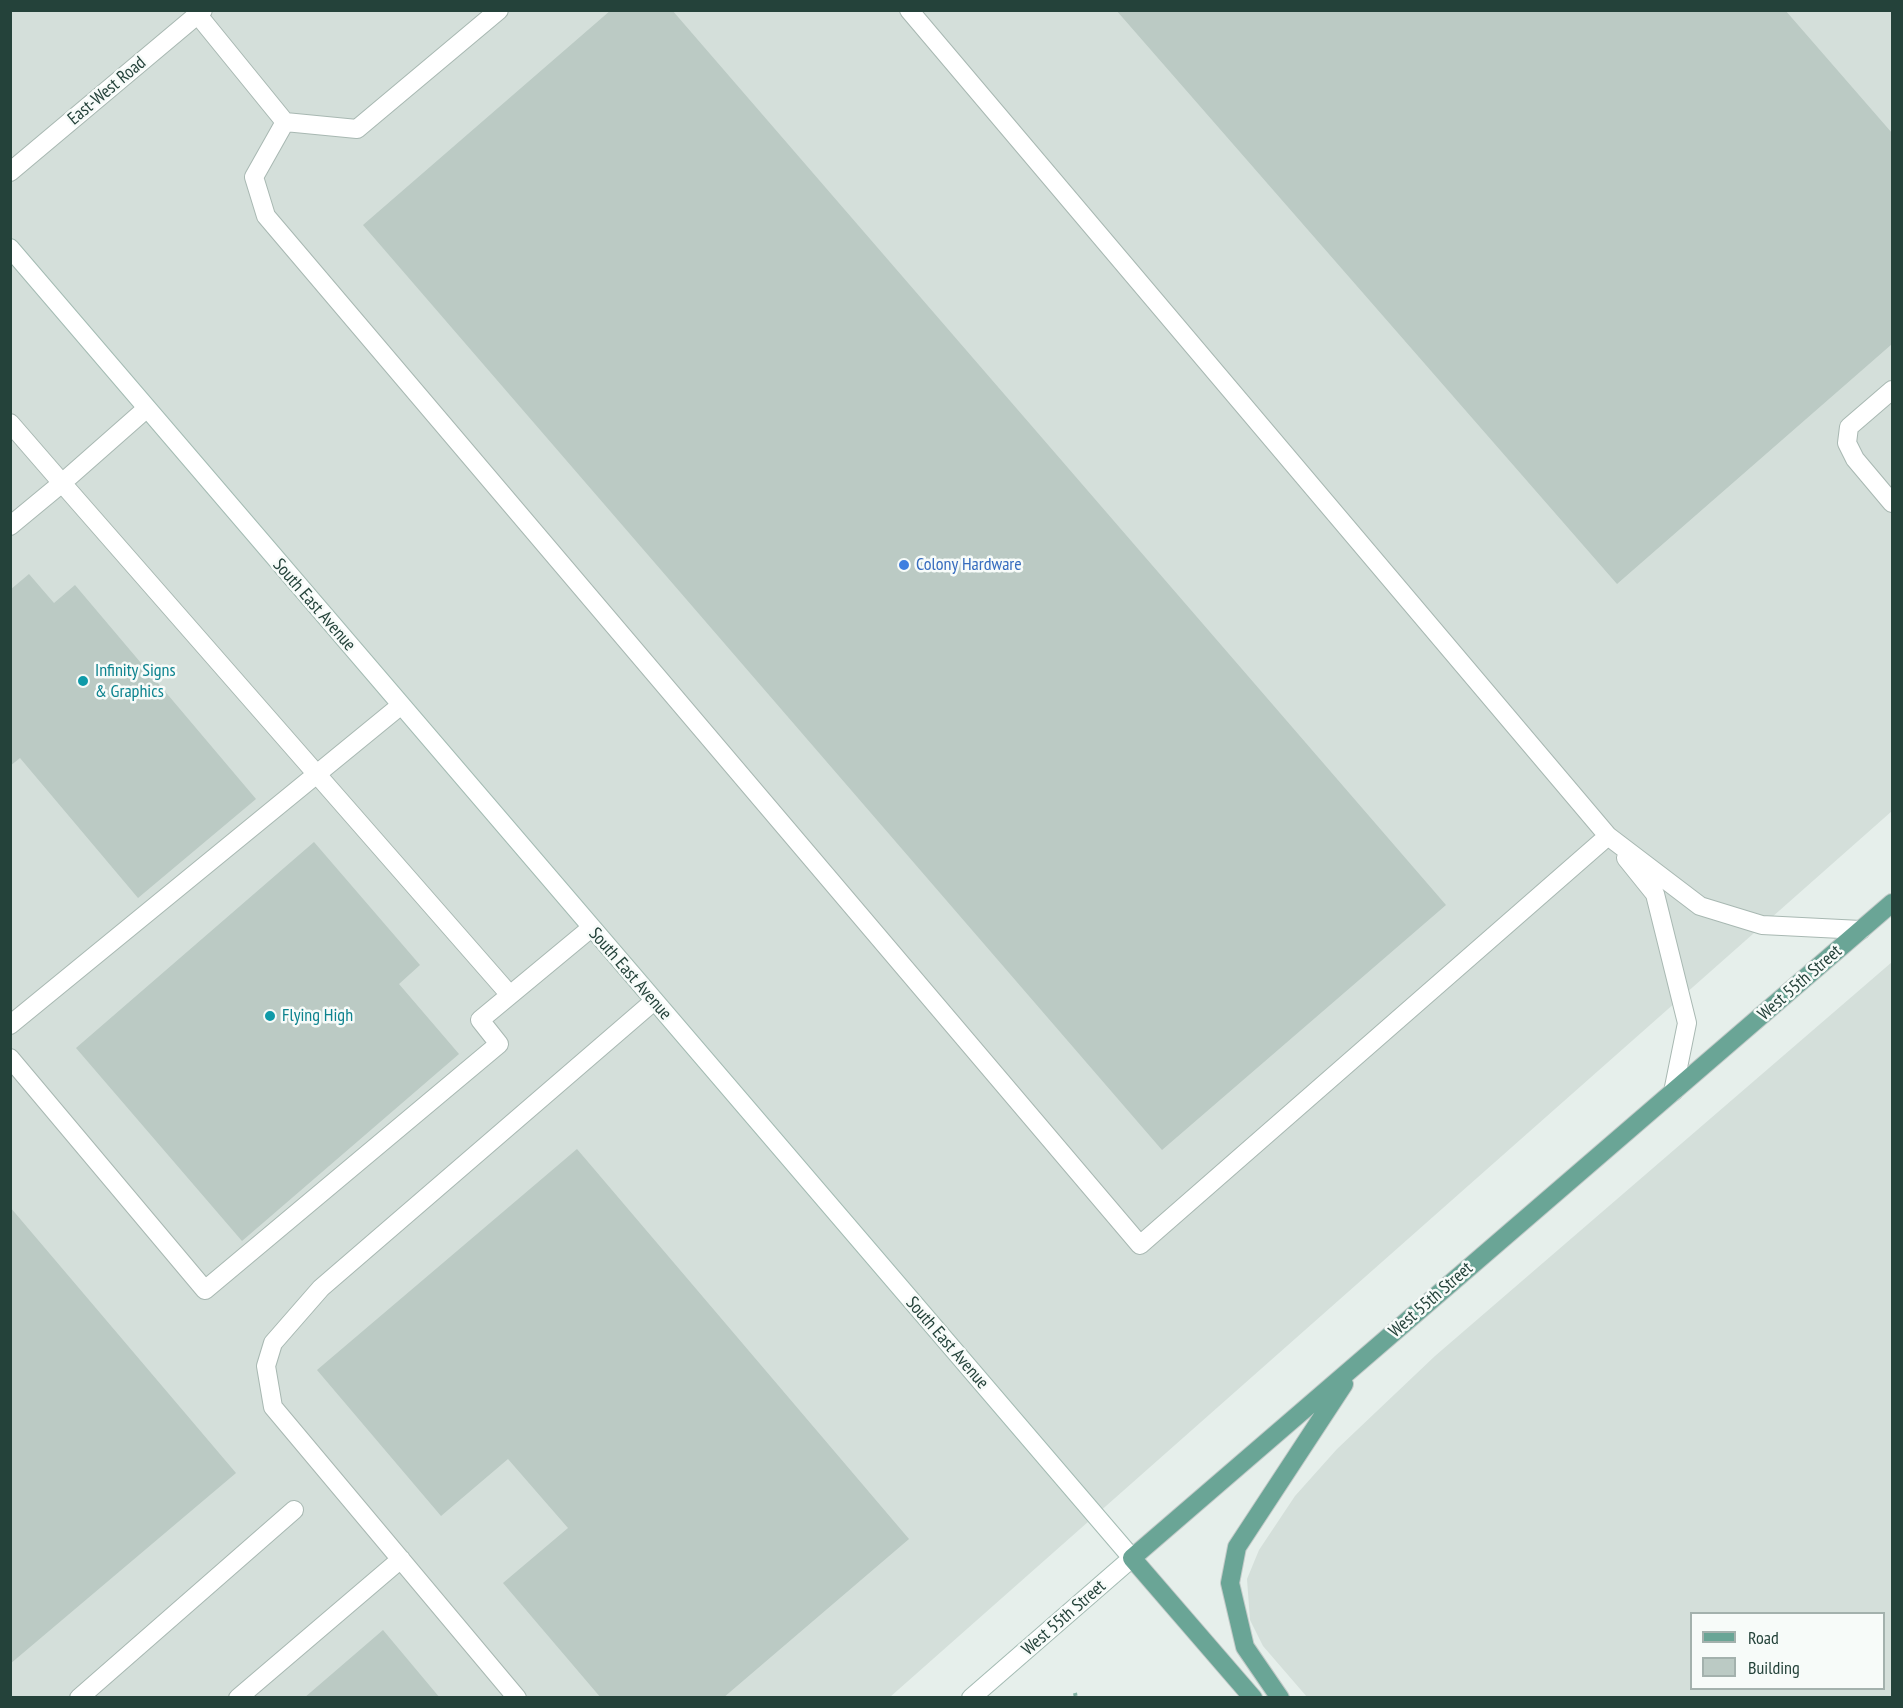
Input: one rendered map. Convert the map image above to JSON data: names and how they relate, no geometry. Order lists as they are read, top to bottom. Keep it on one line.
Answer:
{"streets":{"main road":["East-West Road","South East Avenue","West 55th Street"]},"crossings":[["South East Avenue","West 55th Street"]],"places":["Colony Hardware","Infinity Signs & Graphics","Flying High"],"legend":["Road","Building"]}
